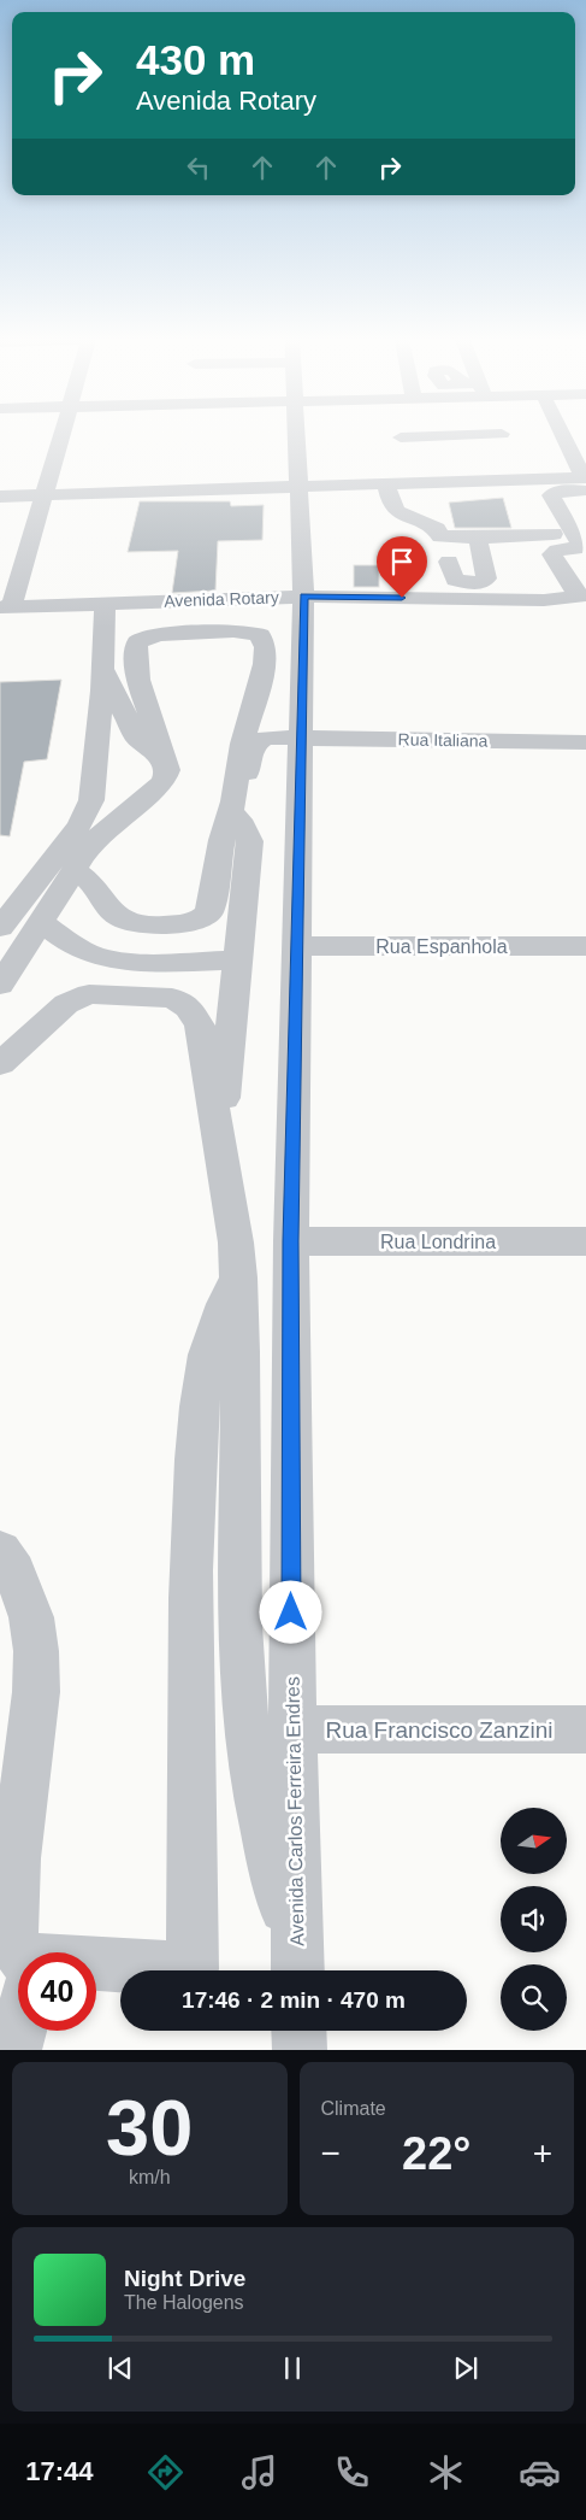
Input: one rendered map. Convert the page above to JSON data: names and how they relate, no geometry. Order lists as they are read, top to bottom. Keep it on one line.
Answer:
{"streets":{"street":["Avenida Rotary","Rua Italiana","Rua Espanhola","Rua Londrina","Rua Francisco Zanzini","Avenida Carlos Ferreira Endres"]},"crossings":[["Avenida Rotary","Avenida Carlos Ferreira Endres"],["Rua Italiana","Avenida Carlos Ferreira Endres"],["Rua Espanhola","Avenida Carlos Ferreira Endres"],["Rua Londrina","Avenida Carlos Ferreira Endres"],["Rua Francisco Zanzini","Avenida Carlos Ferreira Endres"]],"north":"right","page":{"turn":["430 m","Avenida Rotary"],"limit":"40","trip":"17:46 · 2 min · 470 m","tile":[["30","km/h"],"Climate"],"heat":["−","22°","+"],"song":["Night Drive","The Halogens"],"tabs":"17:44"}}
